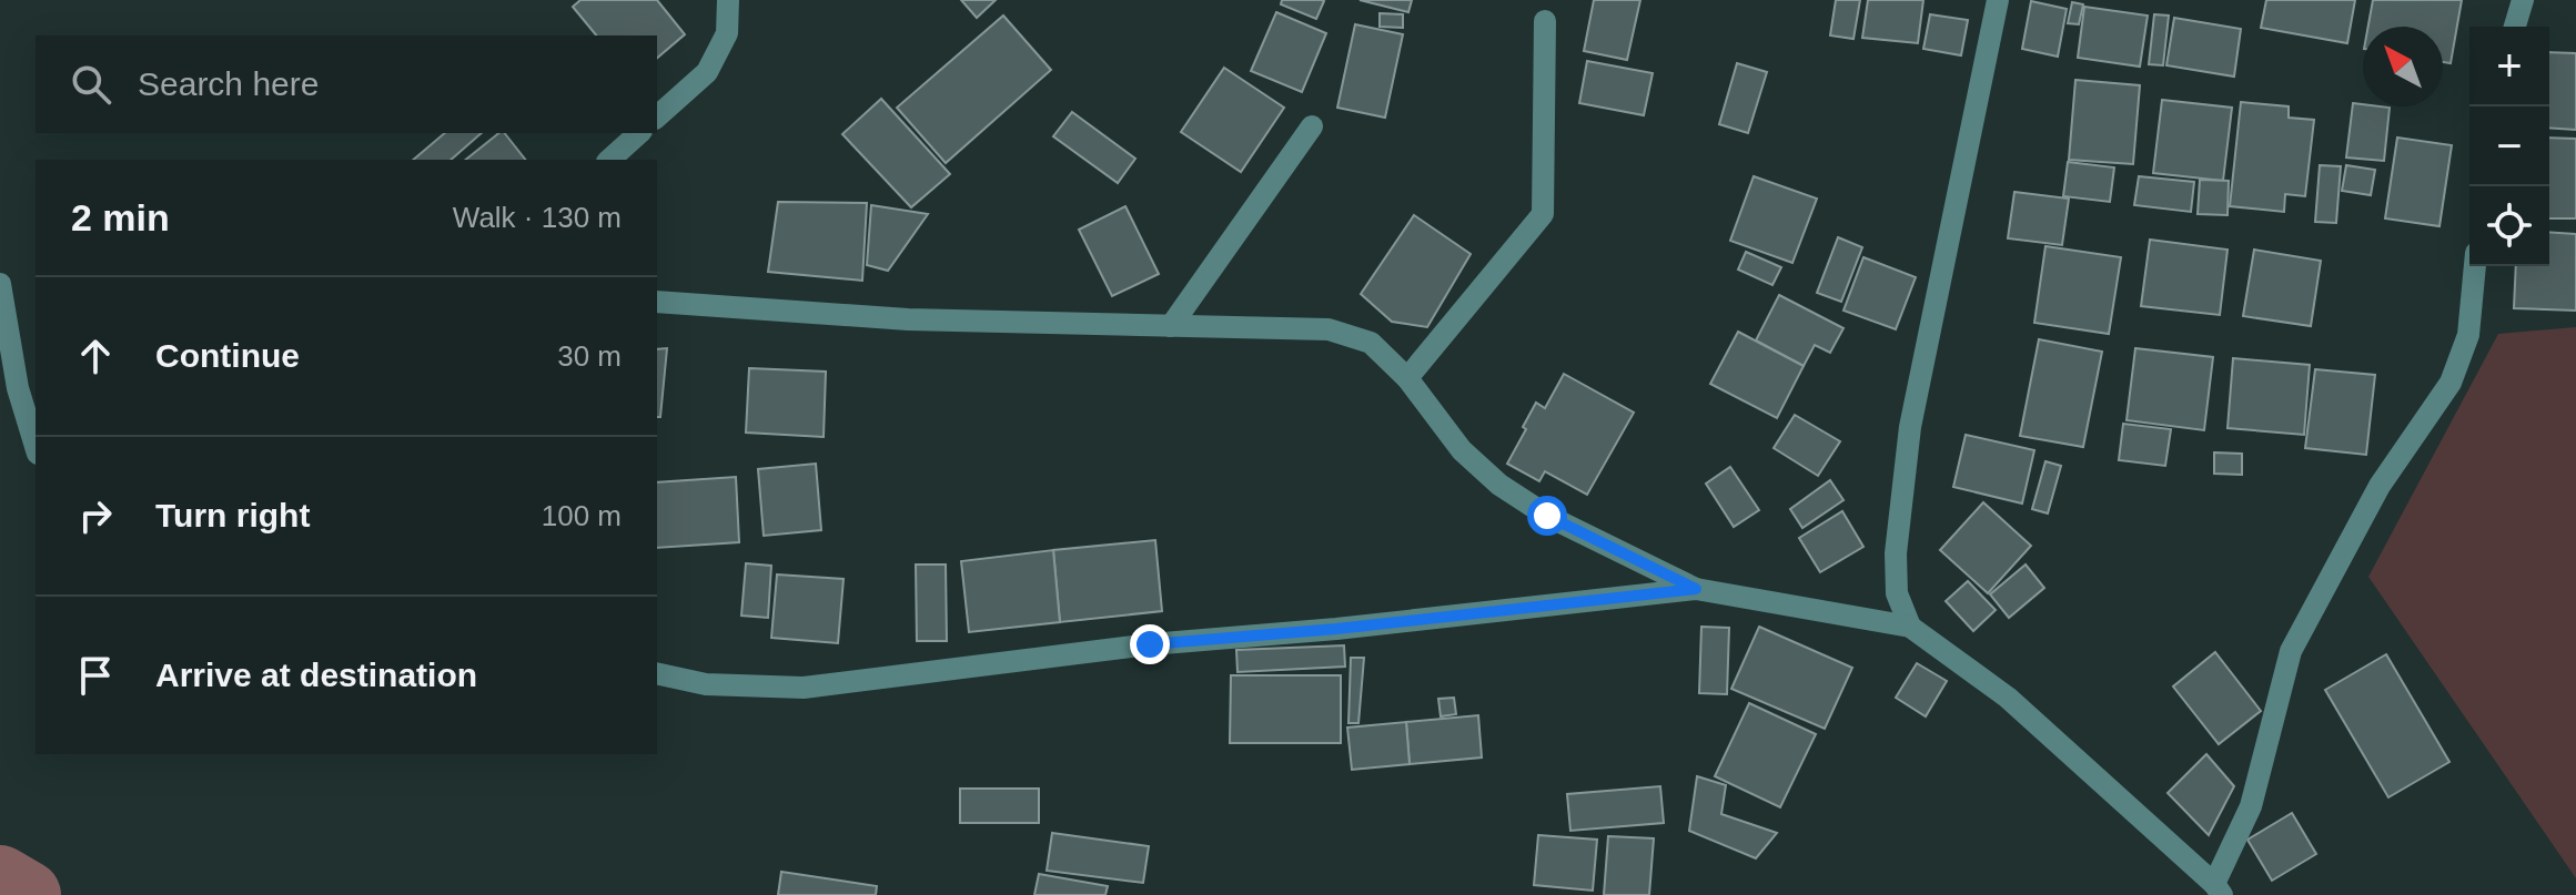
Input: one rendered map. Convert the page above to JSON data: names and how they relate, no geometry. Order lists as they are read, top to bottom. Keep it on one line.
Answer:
{"north":"top left","page":{"map_buttons":["+","−"],"search":"Search here","heading":["2 min","Walk · 130 m"],"list":[["Continue","30 m"],["Turn right","100 m"],"Arrive at destination"]}}
